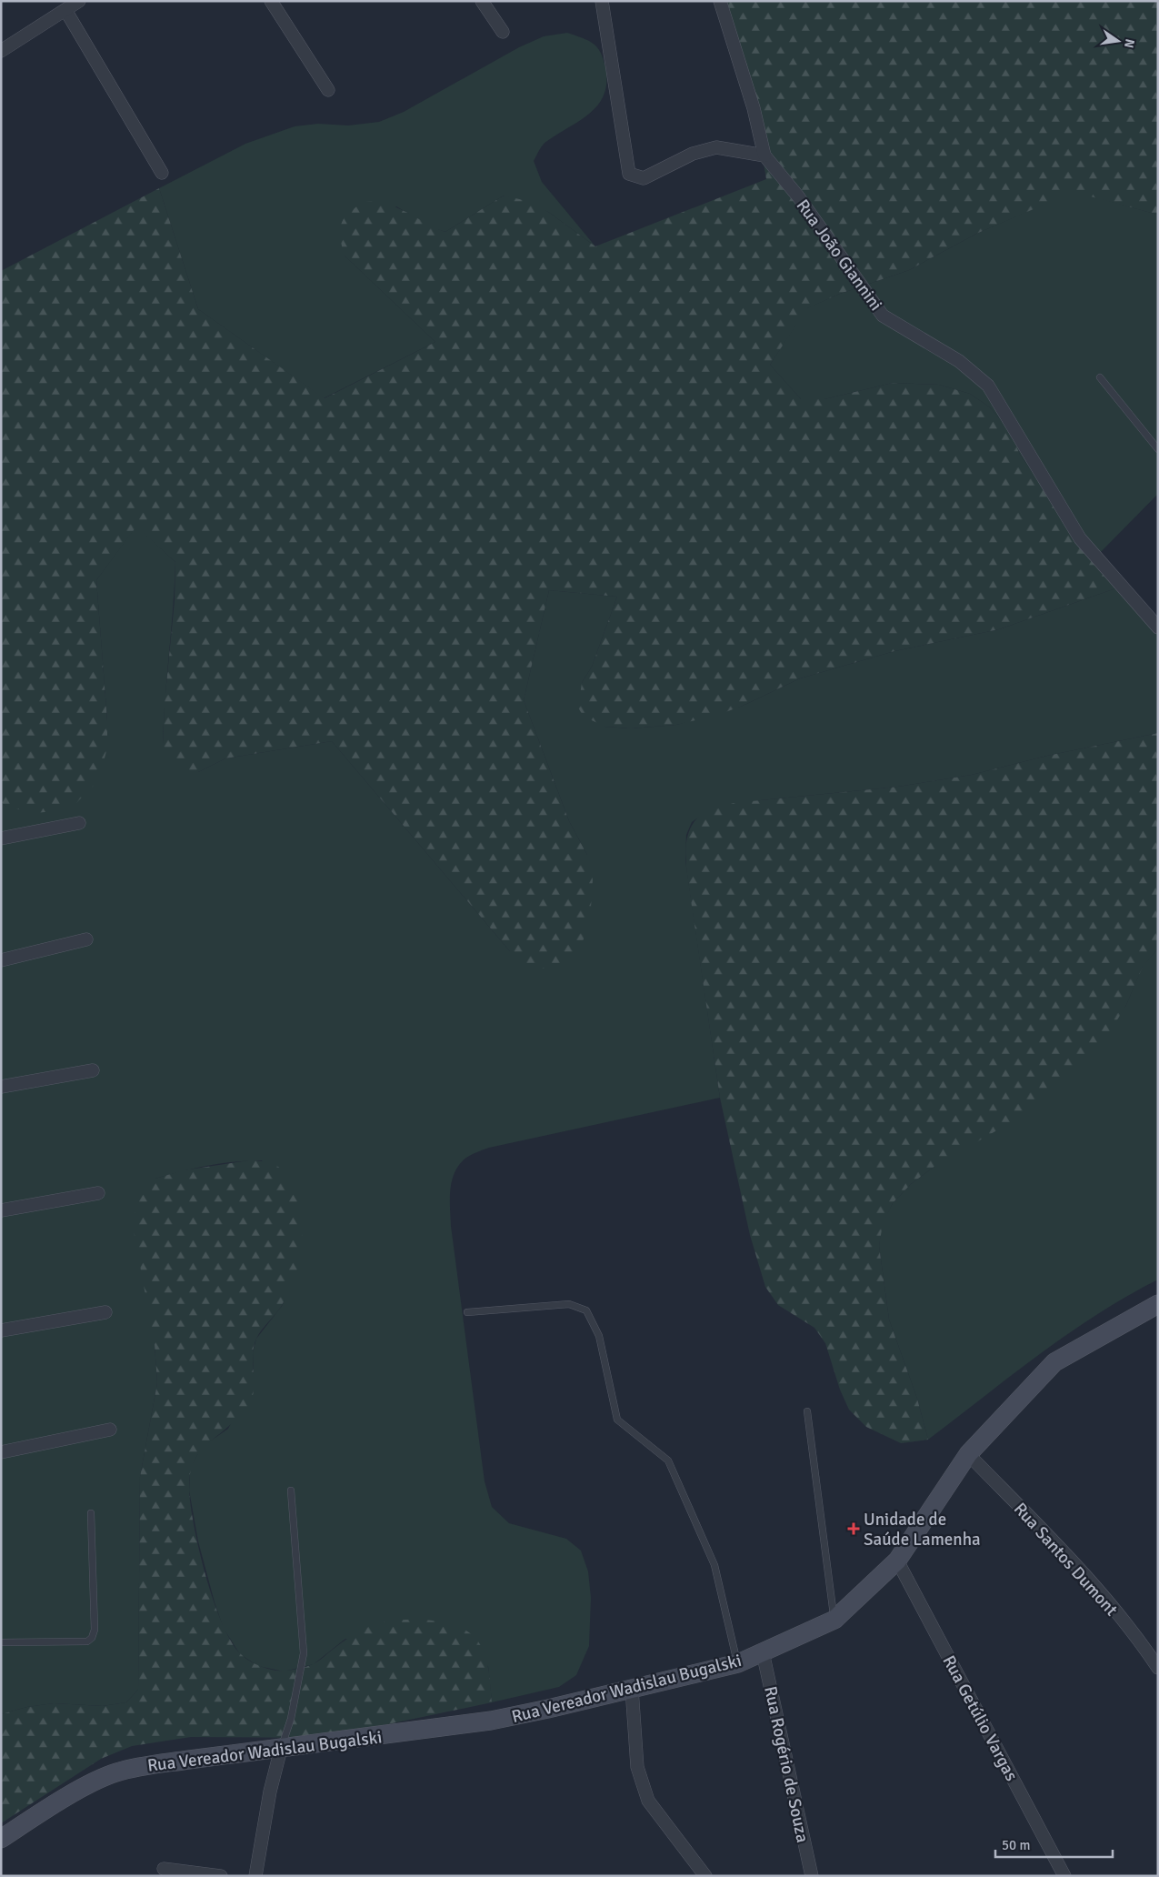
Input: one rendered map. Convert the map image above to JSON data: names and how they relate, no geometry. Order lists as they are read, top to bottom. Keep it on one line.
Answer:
{"streets":{"main road":["Rua Vereador Wadislau Bugalski"],"street":["Rua João Giannini","Rua Santos Dumont","Rua Getúlio Vargas","Rua Rogério de Souza"]},"crossings":[["Rua Santos Dumont","Rua Vereador Wadislau Bugalski"],["Rua Vereador Wadislau Bugalski","Rua Getúlio Vargas"],["Rua Vereador Wadislau Bugalski","Rua Rogério de Souza"]],"places":{"health":["Unidade de Saúde Lamenha"]},"scale_bar":"50 m","north":"right"}
